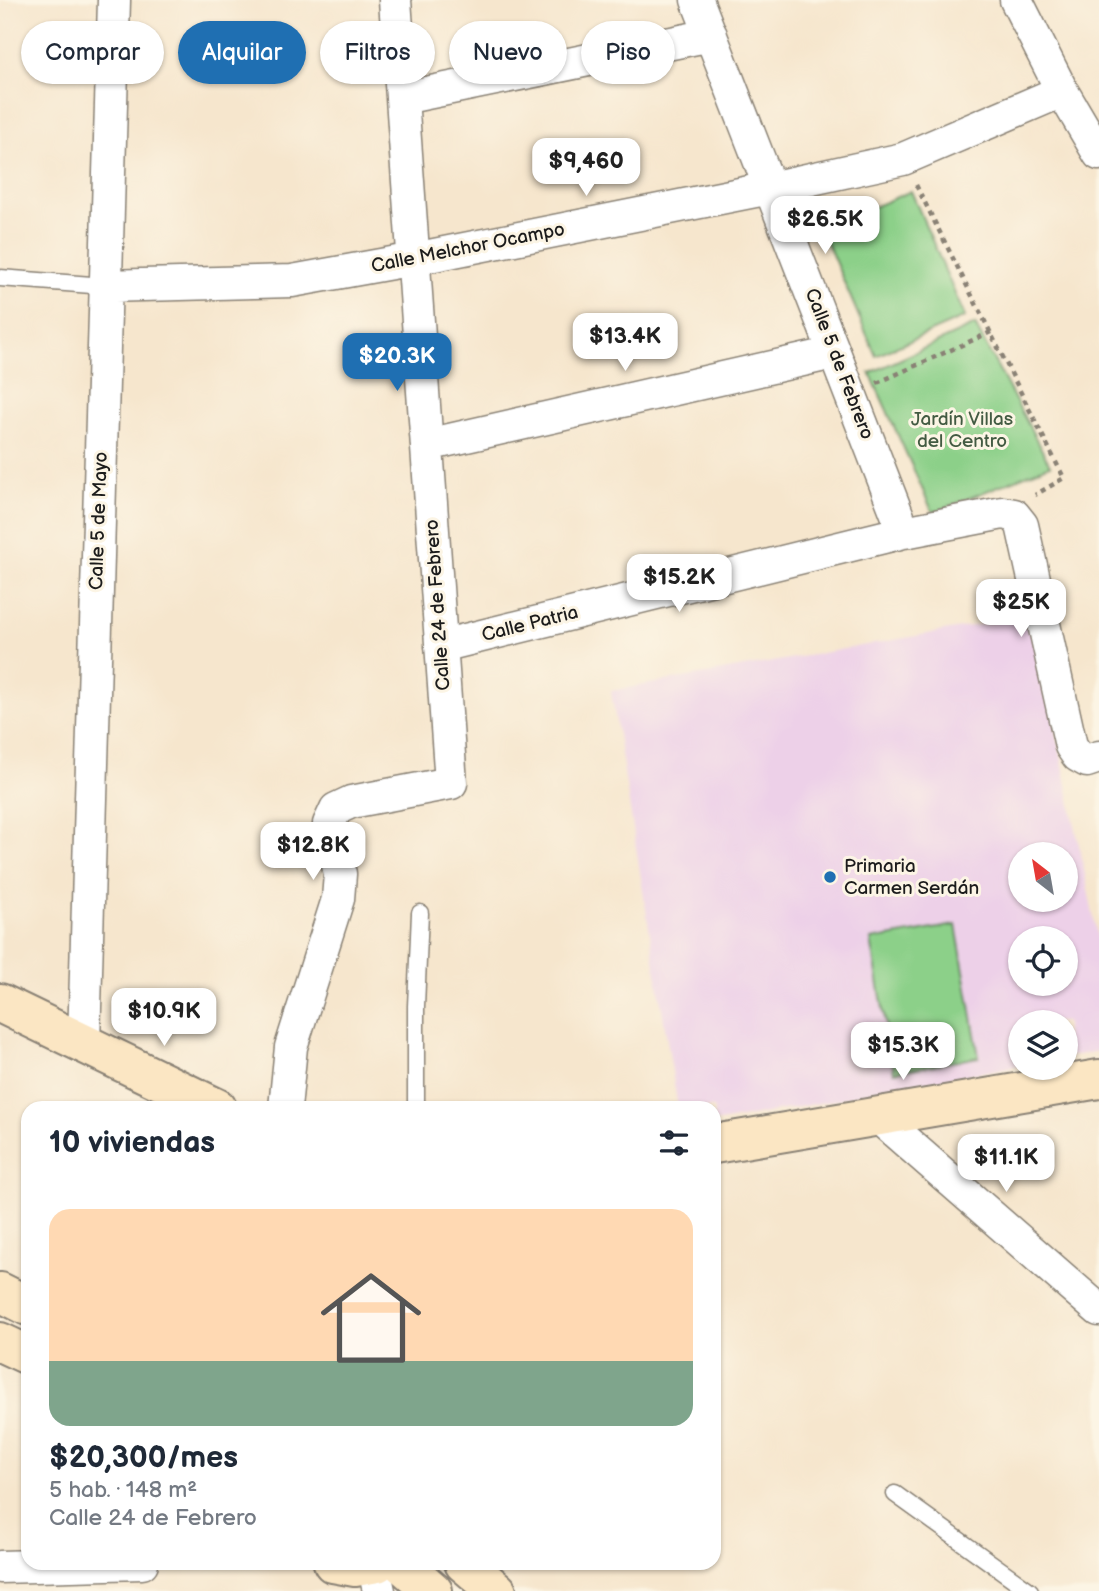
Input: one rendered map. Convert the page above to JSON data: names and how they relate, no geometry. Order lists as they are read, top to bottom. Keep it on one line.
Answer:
{"streets":{"street":["Calle Melchor Ocampo","Calle 5 de Febrero","Calle 5 de Mayo","Calle 24 de Febrero","Calle Patria"]},"crossings":[["Calle Melchor Ocampo","Calle 5 de Febrero"],["Calle Melchor Ocampo","Calle 5 de Mayo"],["Calle Melchor Ocampo","Calle 24 de Febrero"],["Calle 5 de Febrero","Calle Patria"],["Calle 24 de Febrero","Calle Patria"]],"parks":["Jardín Villas del Centro"],"places":["Primaria Carmen Serdán"],"north":"top left","page":{"chip":["Comprar","Alquilar","Filtros","Nuevo","Piso"],"price":["$9,460","$26.5K","$13.4K","$20.3K","$15.2K","$25K","$12.8K","$10.9K","$15.3K","$11.1K"],"heading":"10 viviendas","list":[{"name":"$20,300/mes","note":"5 hab. · 148 m² · Calle 24 de Febrero"}]}}
